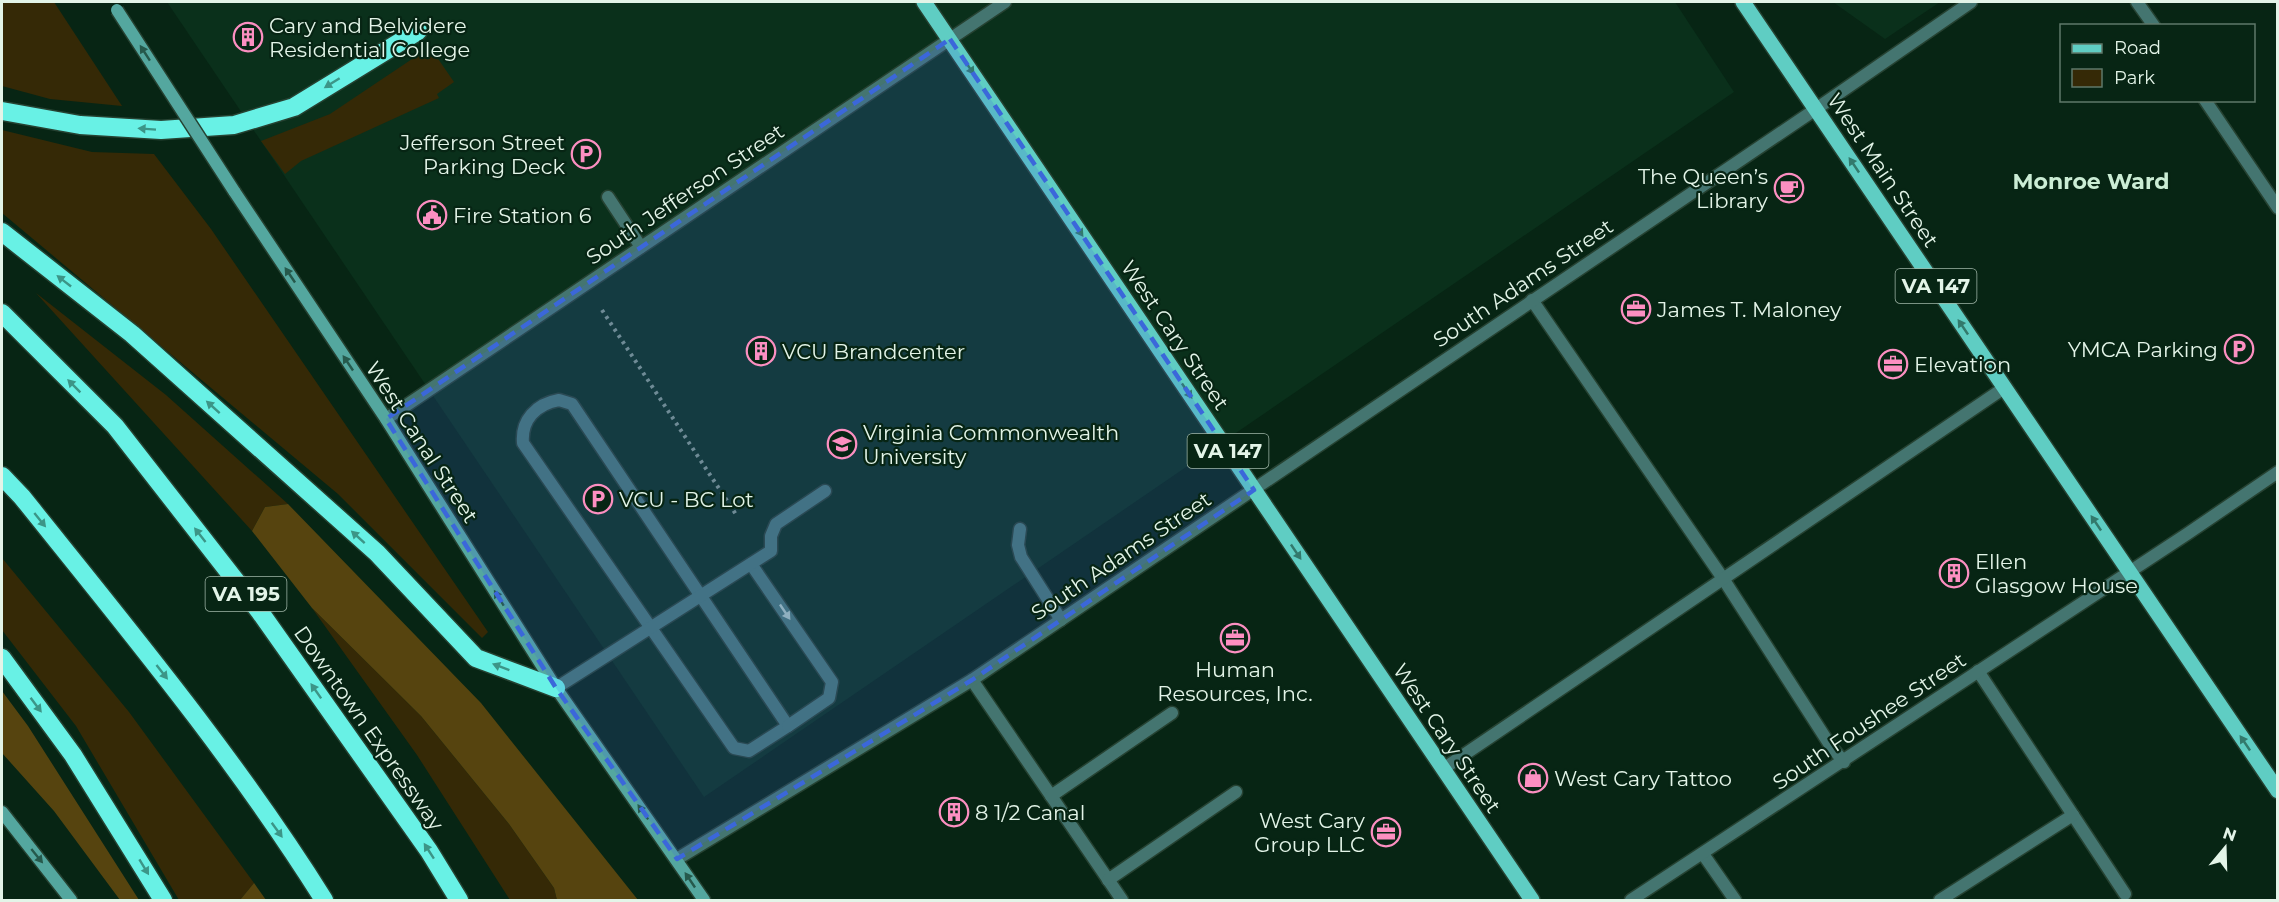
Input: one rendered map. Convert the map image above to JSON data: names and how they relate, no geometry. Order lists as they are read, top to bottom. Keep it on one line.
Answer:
{"streets":{"highway":["VA 195","Downtown Expressway"],"main road":["West Main Street","VA 147","West Cary Street","West Canal Street"],"street":["South Jefferson Street","South Adams Street","South Foushee Street"]},"crossings":[["West Main Street","South Adams Street"],["West Main Street","VA 147"],["West Main Street","South Foushee Street"],["South Jefferson Street","West Cary Street"],["South Jefferson Street","West Canal Street"],["South Adams Street","West Cary Street"],["South Adams Street","West Canal Street"],["VA 147","South Foushee Street"]],"one_way":["West Main Street","West Cary Street","West Canal Street"],"districts":["Monroe Ward"],"places":{"building":["Cary and Belvidere Residential College","VCU Brandcenter","Ellen Glasgow House","8 1/2 Canal"],"parking":["Jefferson Street Parking Deck","YMCA Parking","VCU - BC Lot"],"cafe":["The Queen’s Library"],"public building":["Fire Station 6"],"office":["James T. Maloney","Elevation","Human Resources, Inc.","West Cary Group LLC"],"school or university":["Virginia Commonwealth University"],"shop":["West Cary Tattoo"]},"legend":["Road","Park"],"north":"top"}
